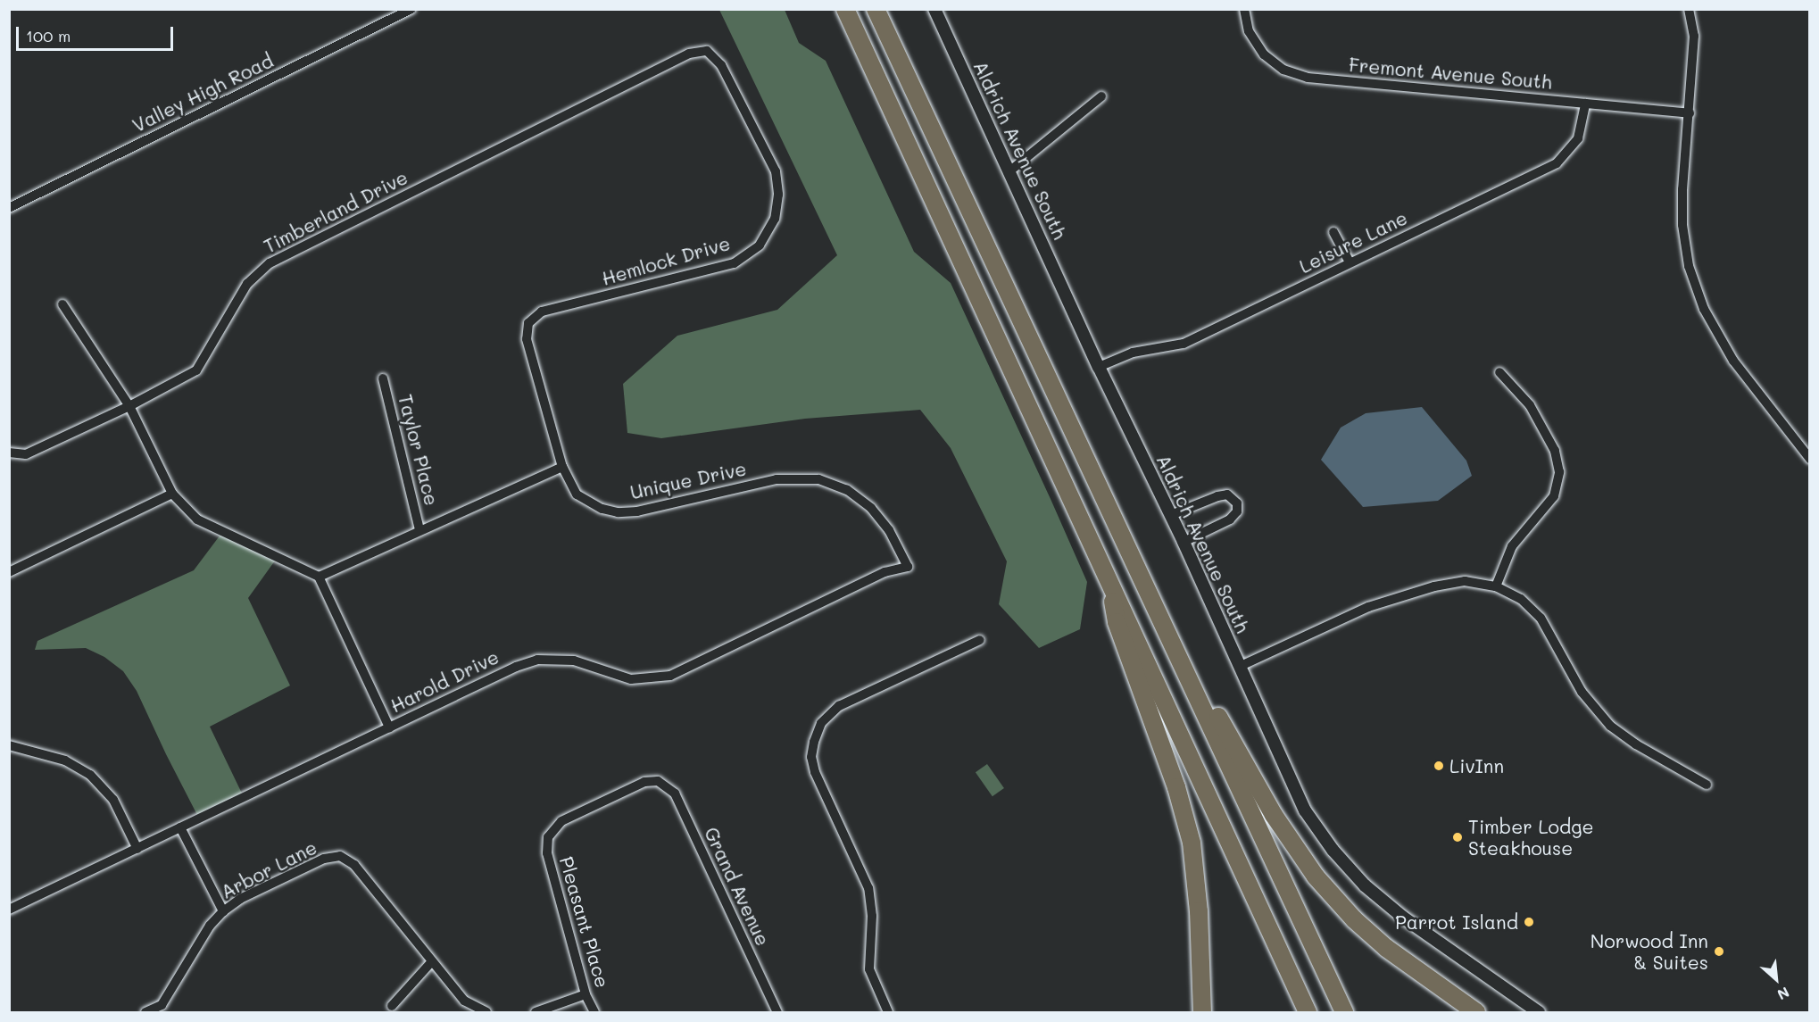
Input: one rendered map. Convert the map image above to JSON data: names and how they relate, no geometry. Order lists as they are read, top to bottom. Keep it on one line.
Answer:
{"streets":{"street":["Fremont Avenue South","Valley High Road","Aldrich Avenue South","Timberland Drive","Leisure Lane","Hemlock Drive","Taylor Place","Unique Drive","Harold Drive","Arbor Lane","Grand Avenue","Pleasant Place"]},"crossings":[["Fremont Avenue South","Leisure Lane"],["Aldrich Avenue South","Leisure Lane"],["Timberland Drive","Hemlock Drive"],["Hemlock Drive","Unique Drive"],["Unique Drive","Harold Drive"],["Grand Avenue","Pleasant Place"]],"places":["LivInn","Timber Lodge Steakhouse","Parrot Island","Norwood Inn & Suites"],"scale_bar":"100 m","north":"bottom right"}
